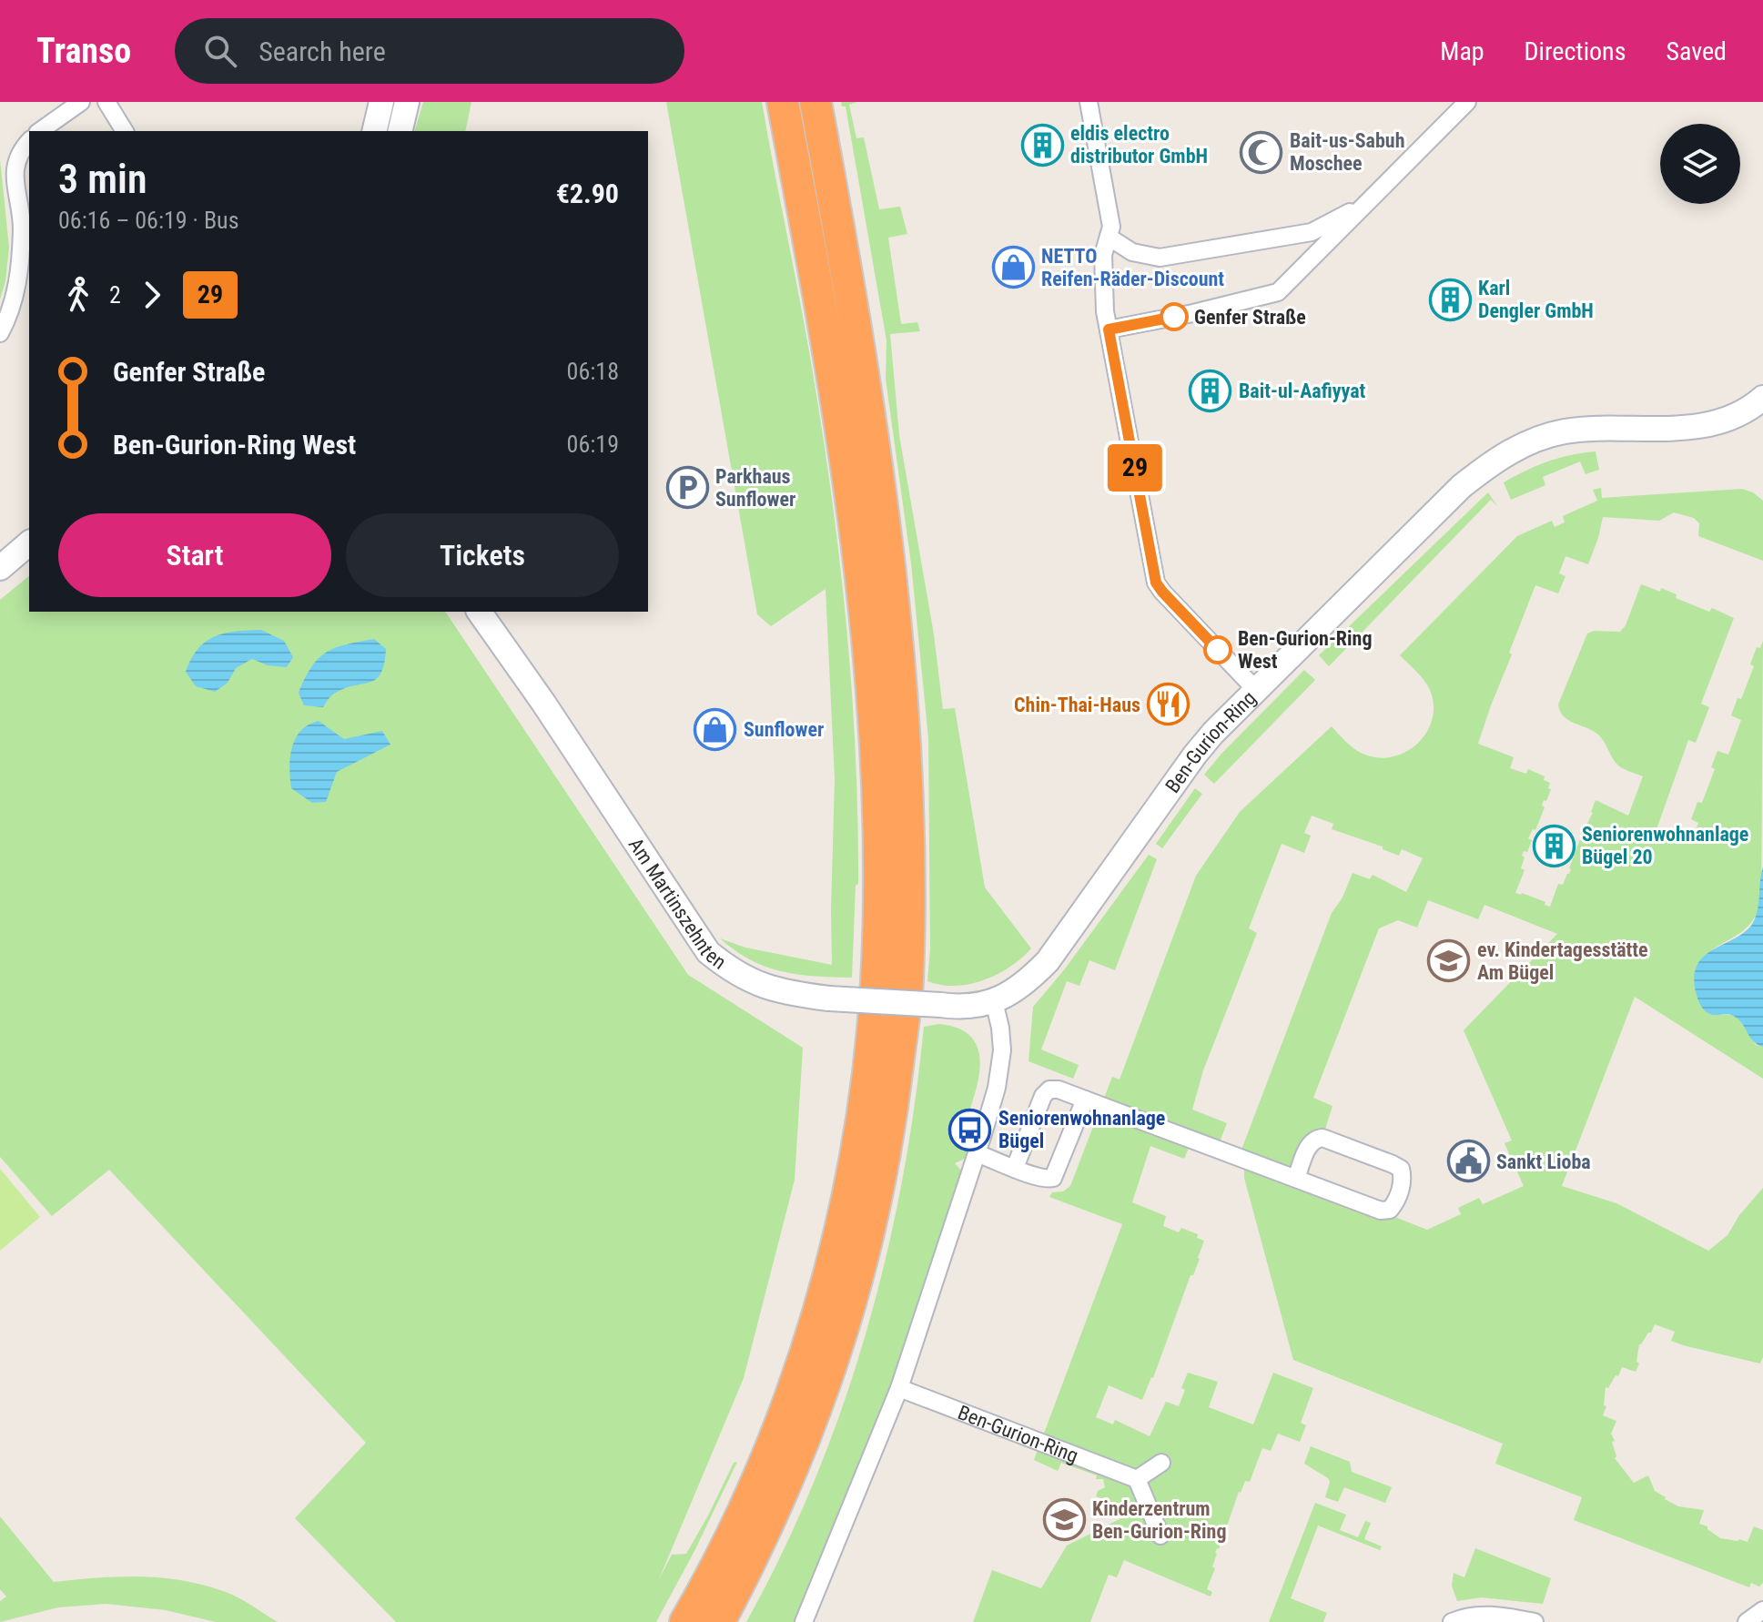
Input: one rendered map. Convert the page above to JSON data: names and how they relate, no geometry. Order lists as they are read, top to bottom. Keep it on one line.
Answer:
{"streets":{"street":["Ben-Gurion-Ring","Am Martinszehnten"]},"crossings":[["Ben-Gurion-Ring","Am Martinszehnten"]],"places":{"building":["eldis electro distributor GmbH","Karl Dengler GmbH","Bait-ul-Aafiyyat","Seniorenwohnanlage Bügel 20"],"mosque":["Bait-us-Sabuh Moschee"],"shop":["NETTO Reifen-Räder-Discount","Sunflower"],"other":["Genfer Straße","Ben-Gurion-Ring West"],"parking":["Parkhaus Sunflower"],"restaurant":["Chin-Thai-Haus"],"school or university":["ev. Kindertagesstätte Am Bügel","Kinderzentrum Ben-Gurion-Ring"],"bus stop":["Seniorenwohnanlage Bügel"],"public building":["Sankt Lioba"]},"lines":["bus line 29"],"page":{"header":"Transo","search":"Search here","nav":["Map","Directions","Saved"],"on_map":"29","heading":["3 min","06:16 – 06:19 · Bus","€2.90"],"legs":["2","29"],"list":[{"name":"Genfer Straße","value":"06:18"},{"name":"Ben-Gurion-Ring West","value":"06:19"}],"buttons":["Start","Tickets"]}}
